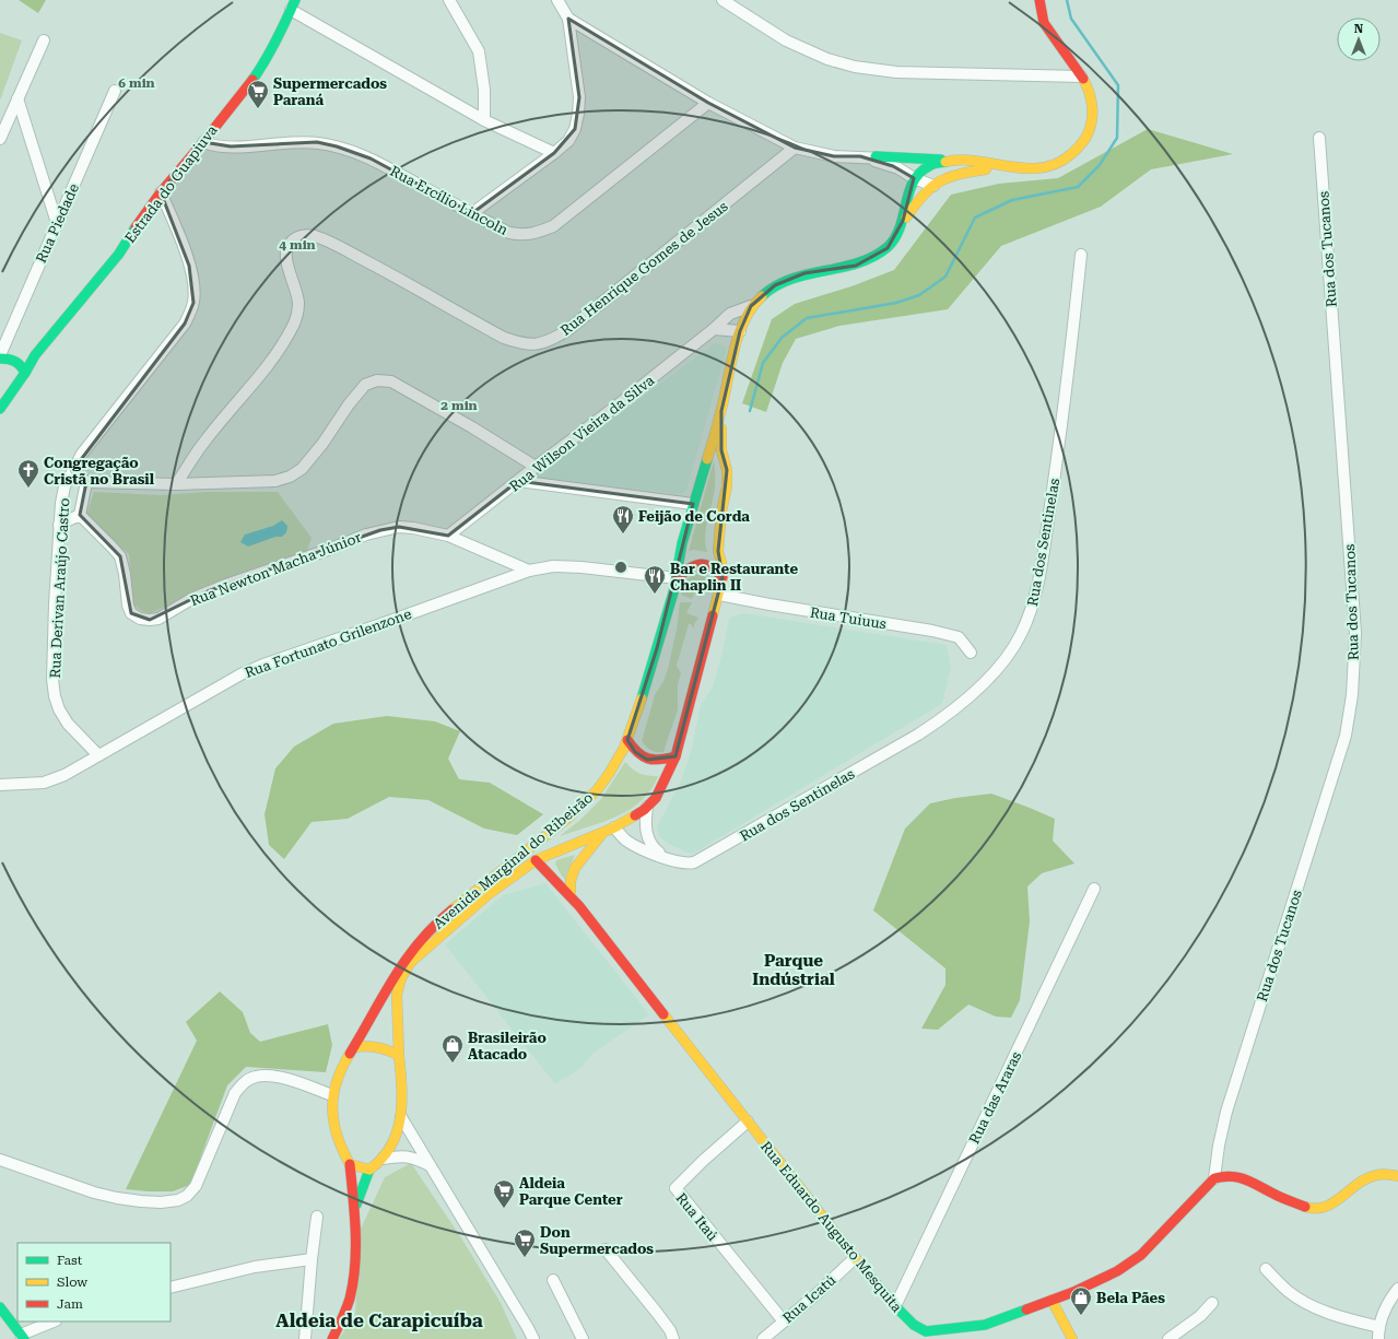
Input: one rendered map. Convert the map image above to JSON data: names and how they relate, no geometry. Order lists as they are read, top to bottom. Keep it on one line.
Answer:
{"streets":{"main road":["Estrada do Guapiuva","Avenida Marginal do Ribeirão","Rua Eduardo Augusto Mesquita"],"street":["Rua Ercílio Lincoln","Rua Piedade","Rua dos Tucanos","Rua Henrique Gomes de Jesus","Rua Wilson Vieira da Silva","Rua dos Sentinelas","Rua Newton Macha Júnior","Rua Derivan Araújo Castro","Rua Tuiuus","Rua Fortunato Grilenzone","Rua das Araras","Rua Itaú","Rua Icatú"]},"crossings":[["Estrada do Guapiuva","Rua Ercílio Lincoln"],["Estrada do Guapiuva","Rua Derivan Araújo Castro"],["Rua dos Tucanos","Rua Eduardo Augusto Mesquita"],["Rua Wilson Vieira da Silva","Rua Newton Macha Júnior"],["Rua Wilson Vieira da Silva","Avenida Marginal do Ribeirão"],["Rua dos Sentinelas","Avenida Marginal do Ribeirão"],["Rua Newton Macha Júnior","Rua Fortunato Grilenzone"],["Rua Derivan Araújo Castro","Rua Fortunato Grilenzone"],["Rua Tuiuus","Avenida Marginal do Ribeirão"],["Rua Fortunato Grilenzone","Avenida Marginal do Ribeirão"],["Avenida Marginal do Ribeirão","Rua Eduardo Augusto Mesquita"],["Rua das Araras","Rua Eduardo Augusto Mesquita"],["Rua Itaú","Rua Eduardo Augusto Mesquita"],["Rua Itaú","Rua Icatú"],["Rua Eduardo Augusto Mesquita","Rua Icatú"]],"districts":["Parque Indústrial","Aldeia de Carapicuíba"],"places":{"supermarket":["Supermercados Paraná","Aldeia Parque Center","Don Supermercados"],"church":["Congregação Cristã no Brasil"],"restaurant":["Feijão de Corda","Bar e Restaurante Chaplin II"],"shop":["Brasileirão Atacado","Bela Pães"]},"legend":["Fast","Slow","Jam"],"north":"top","rings":["6 min","4 min","2 min"]}
